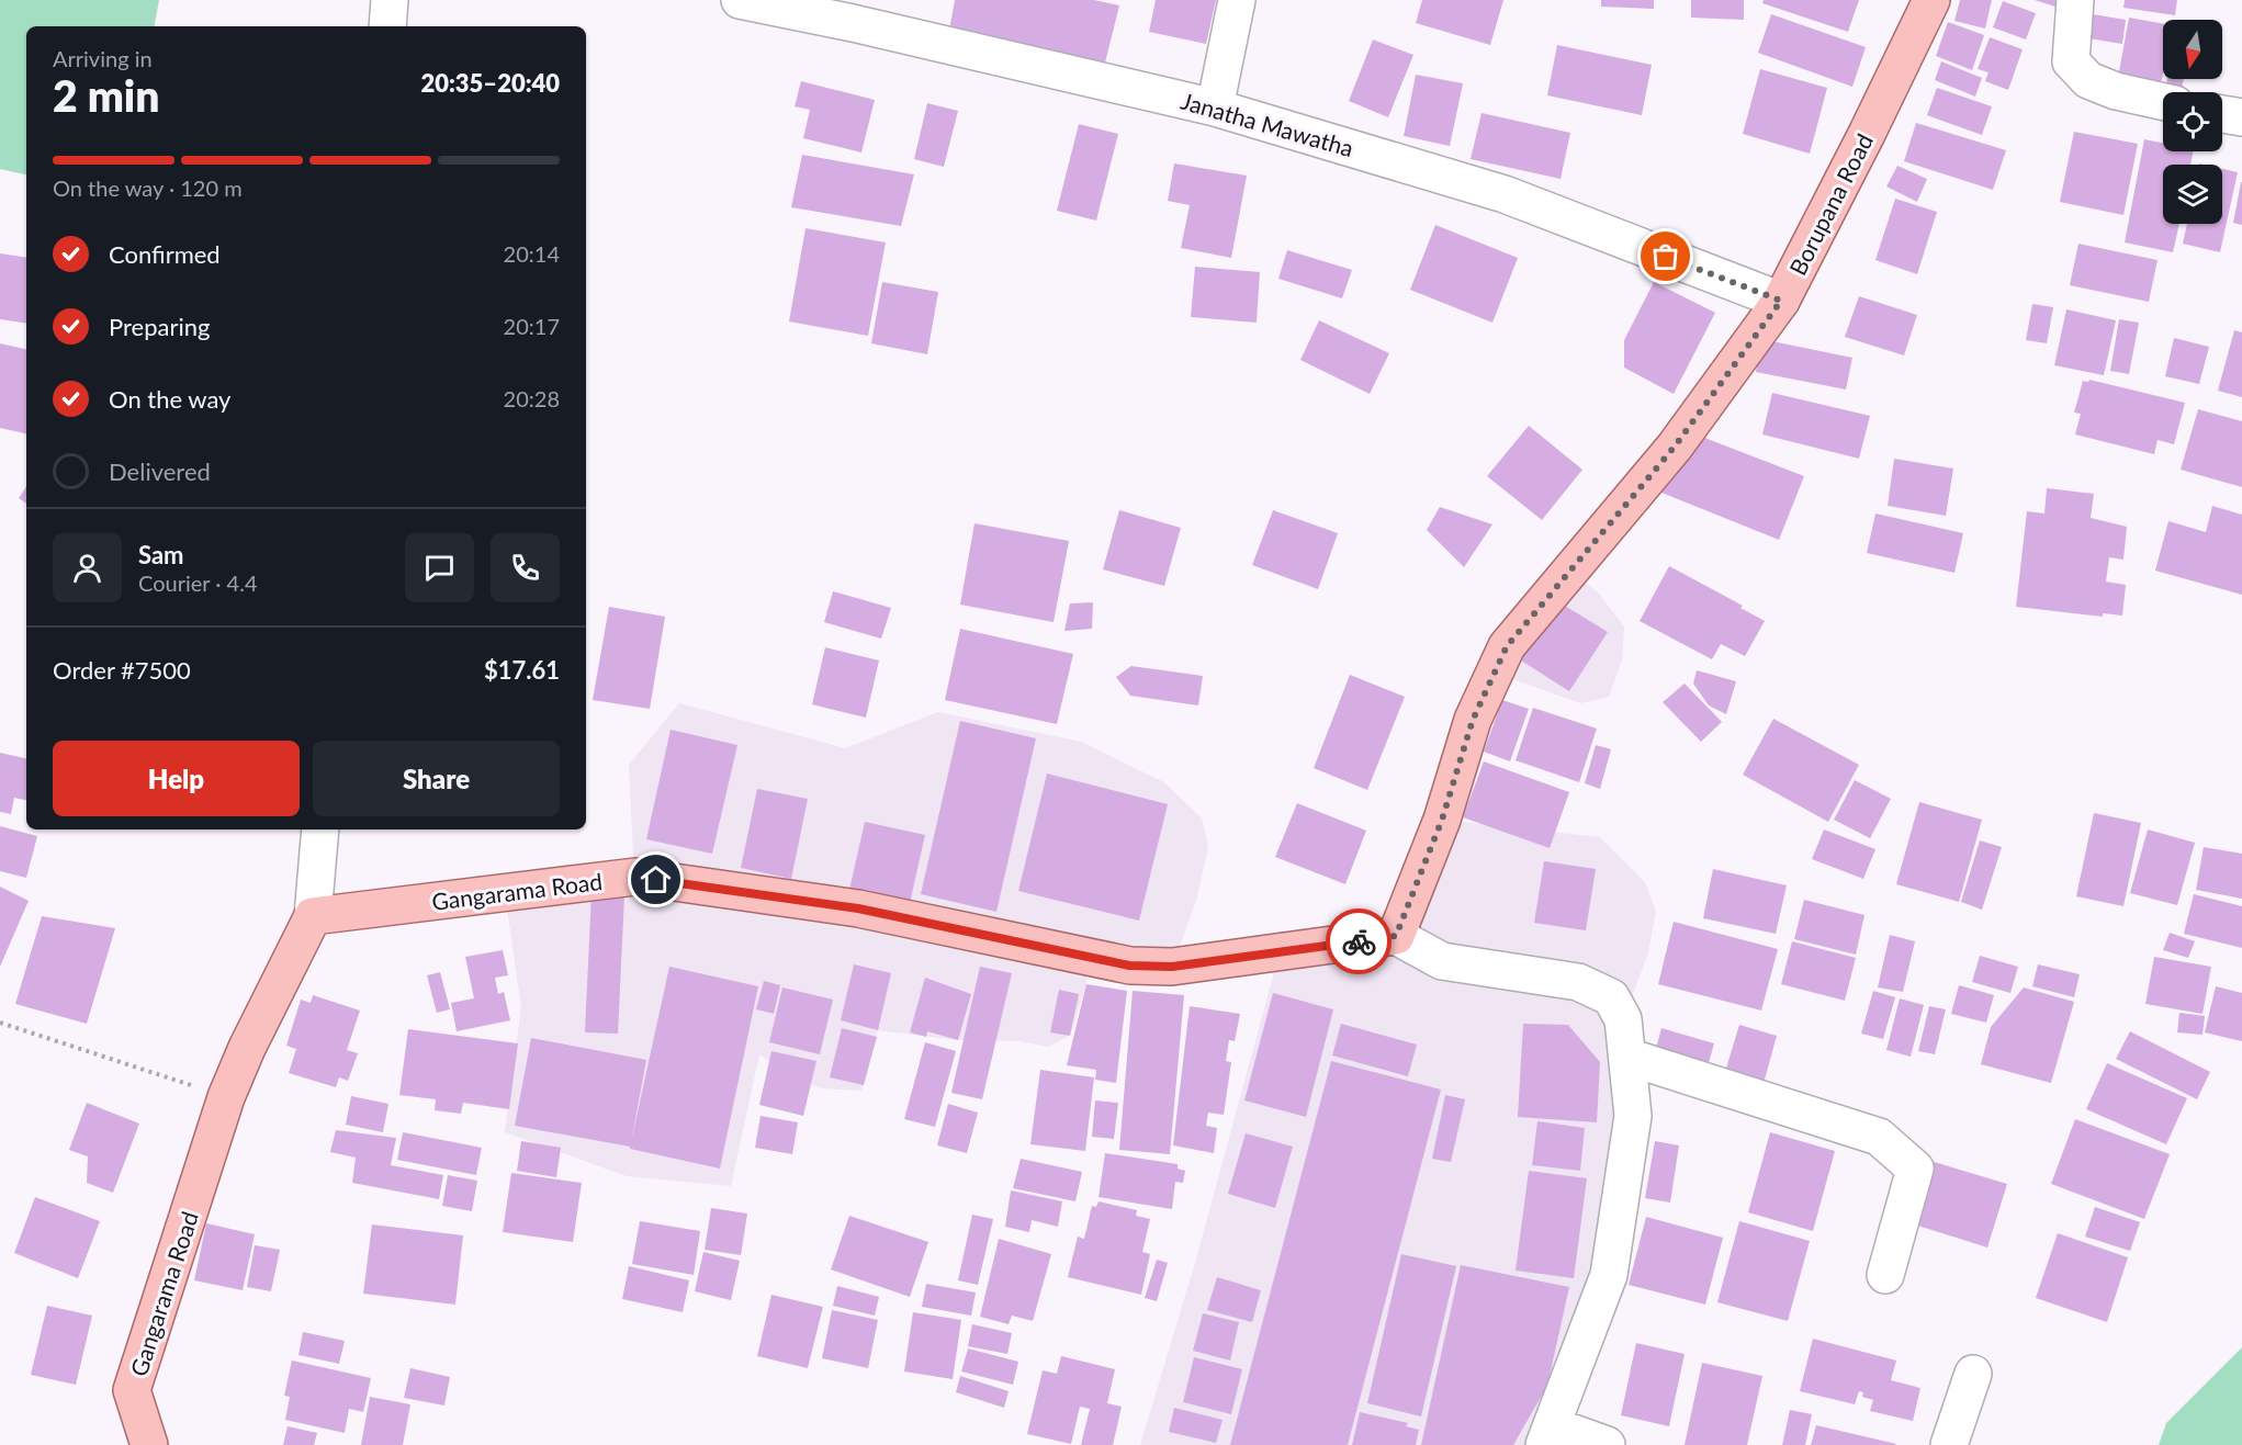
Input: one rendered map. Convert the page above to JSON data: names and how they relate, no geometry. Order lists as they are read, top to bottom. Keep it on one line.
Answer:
{"streets":{"main road":["Borupana Road","Gangarama Road"],"street":["Janatha Mawatha"]},"crossings":[["Janatha Mawatha","Borupana Road"],["Borupana Road","Gangarama Road"]],"north":"bottom","page":{"heading":["2 min","Arriving in","20:35–20:40"],"panel":["Sam","Courier · 4.4","Order #7500","$17.61"],"bar":"On the way · 120 m","list":[["Confirmed","20:14"],["Preparing","20:17"],["On the way","20:28"],"Delivered"],"buttons":["Help","Share"]}}
